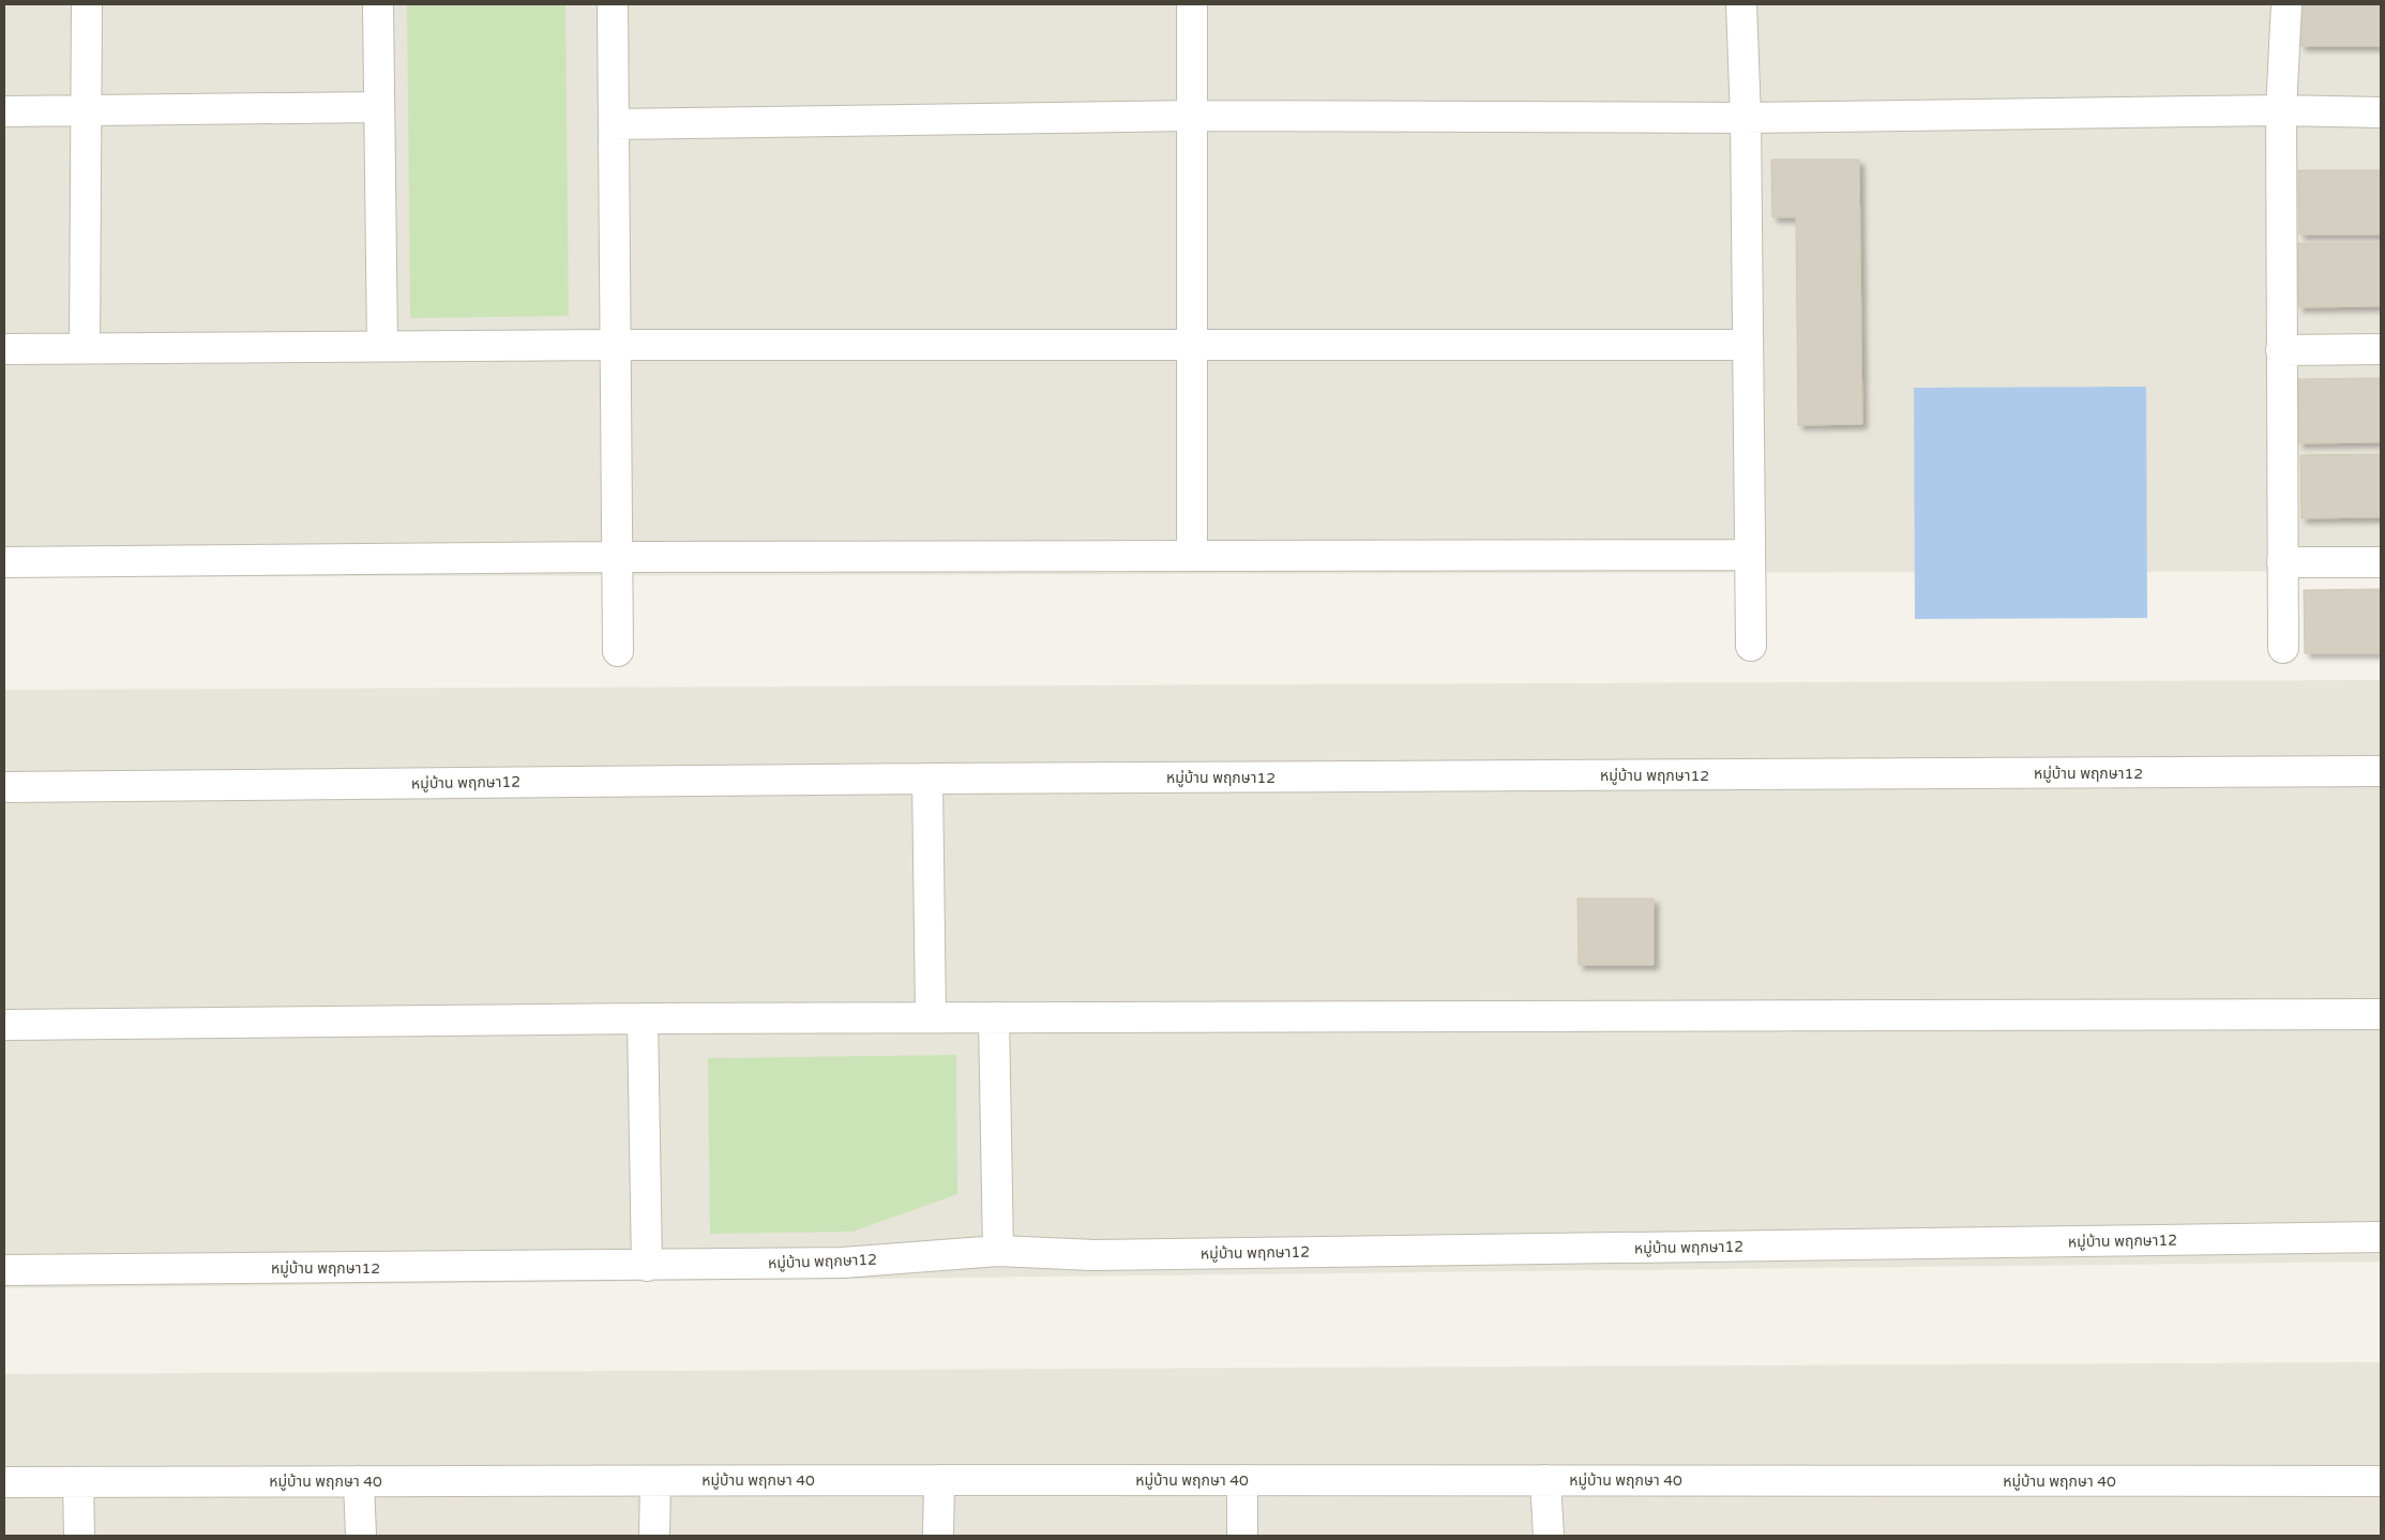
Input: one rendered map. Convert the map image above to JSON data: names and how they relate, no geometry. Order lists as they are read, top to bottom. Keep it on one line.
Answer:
{"streets":{"street":["หมู่บ้าน พฤกษา12","หมู่บ้าน พฤกษา 40"]}}
